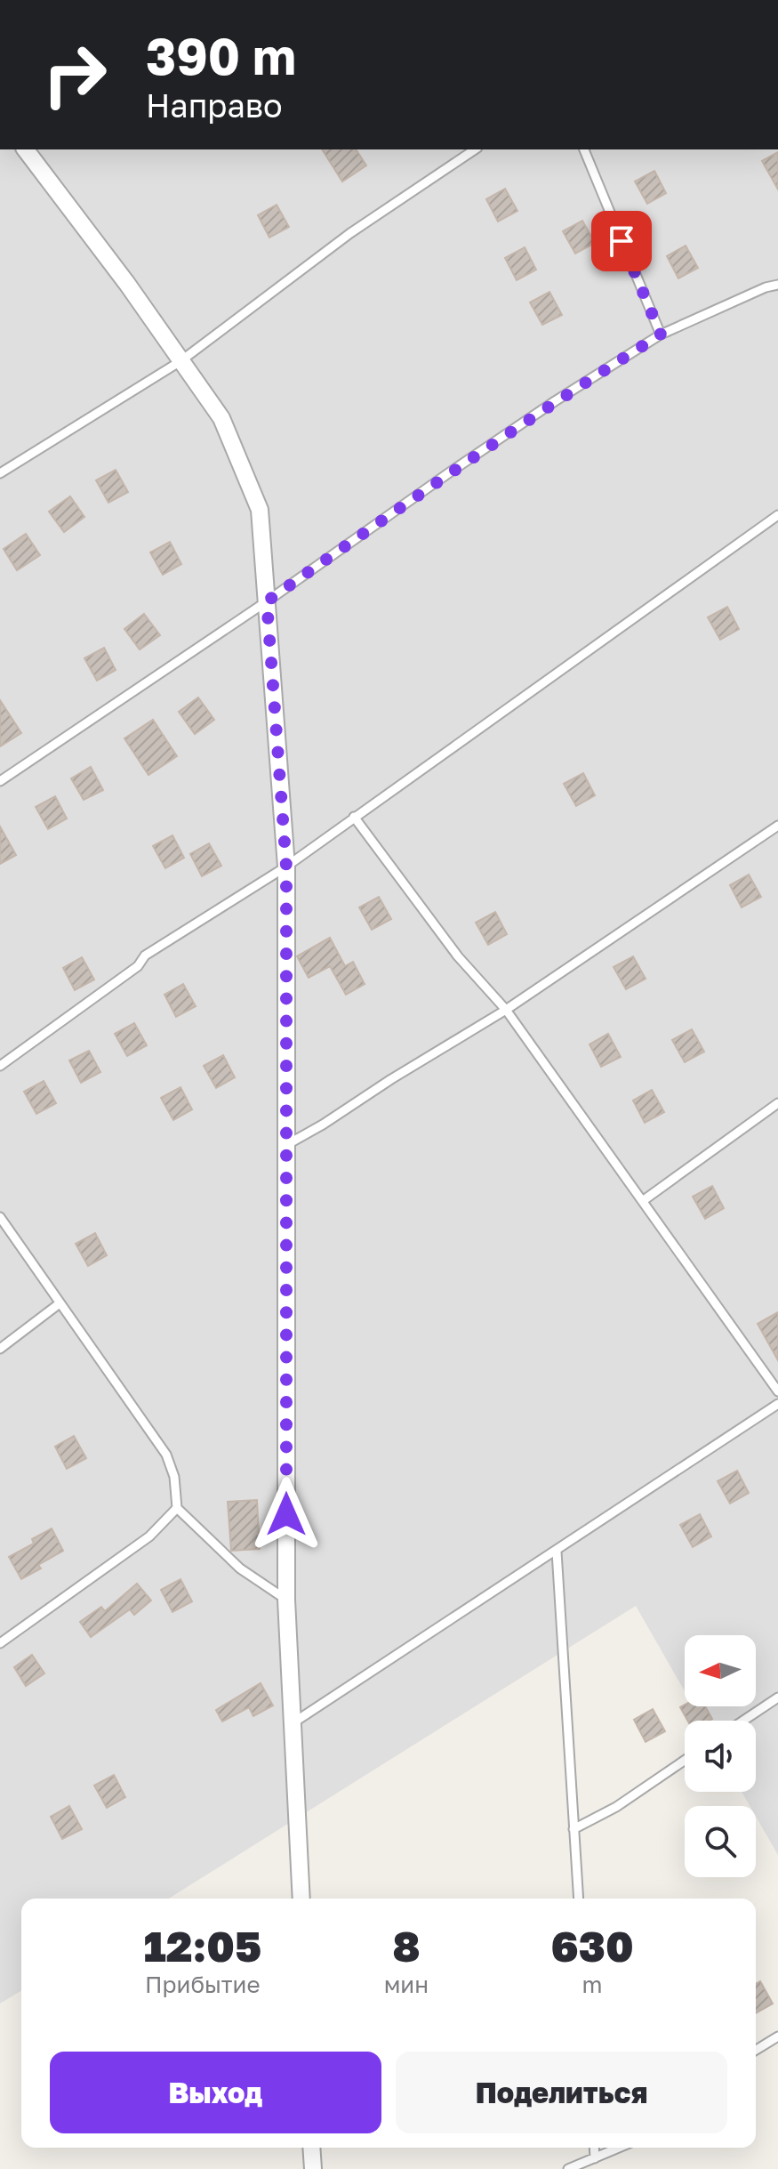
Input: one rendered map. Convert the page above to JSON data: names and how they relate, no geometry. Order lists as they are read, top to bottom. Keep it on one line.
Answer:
{"north":"left","page":{"turn":["390 m","Направо"],"eta":["12:05","Прибытие","8","мин","630","m"],"buttons":["Выход","Поделиться"]}}
